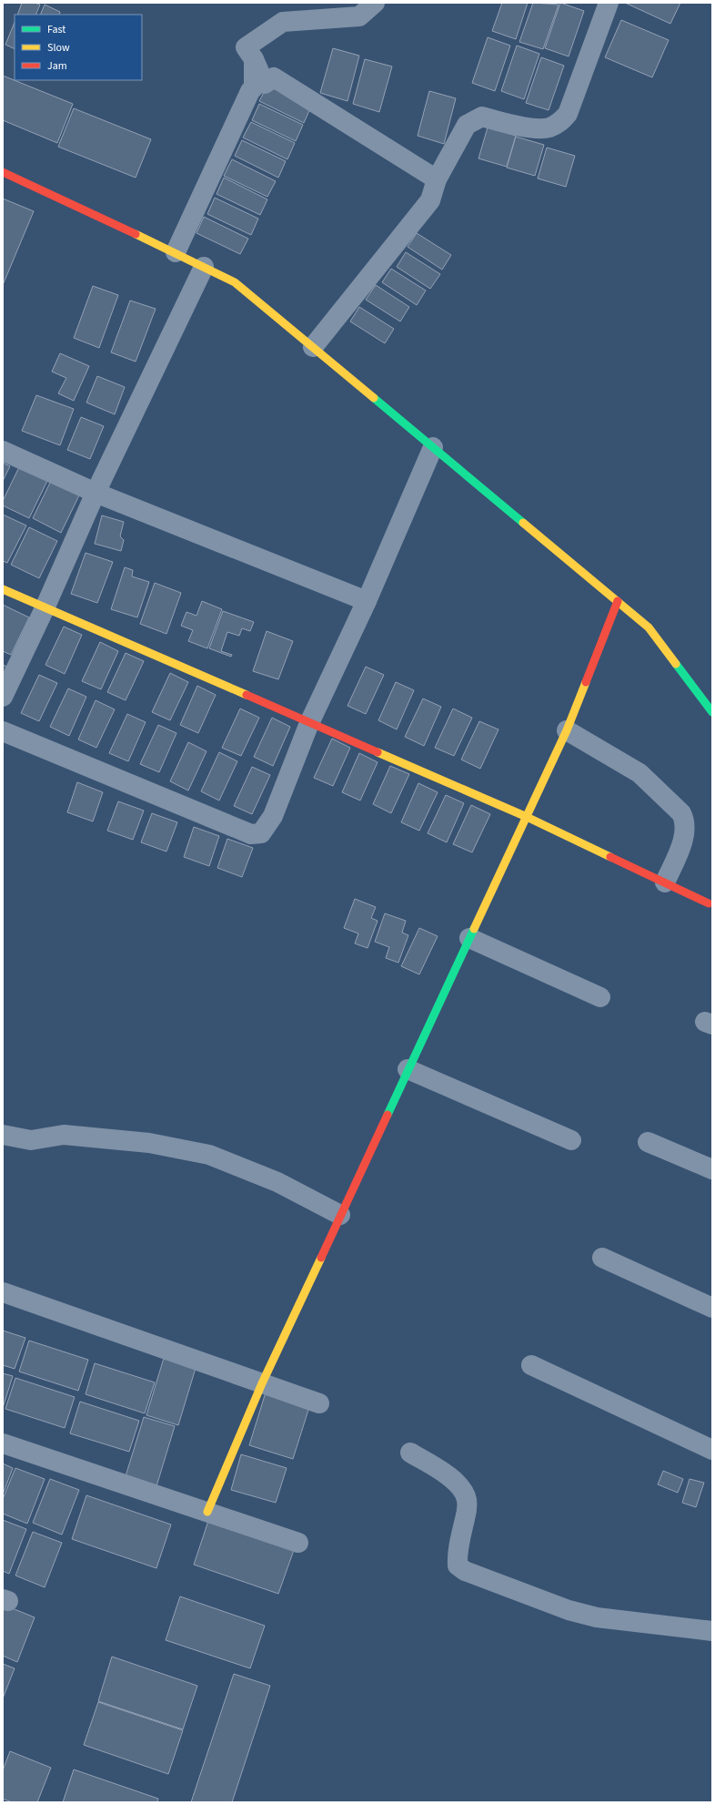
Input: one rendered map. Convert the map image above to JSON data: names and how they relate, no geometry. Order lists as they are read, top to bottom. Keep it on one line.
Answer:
{"legend":["Fast","Slow","Jam"]}
